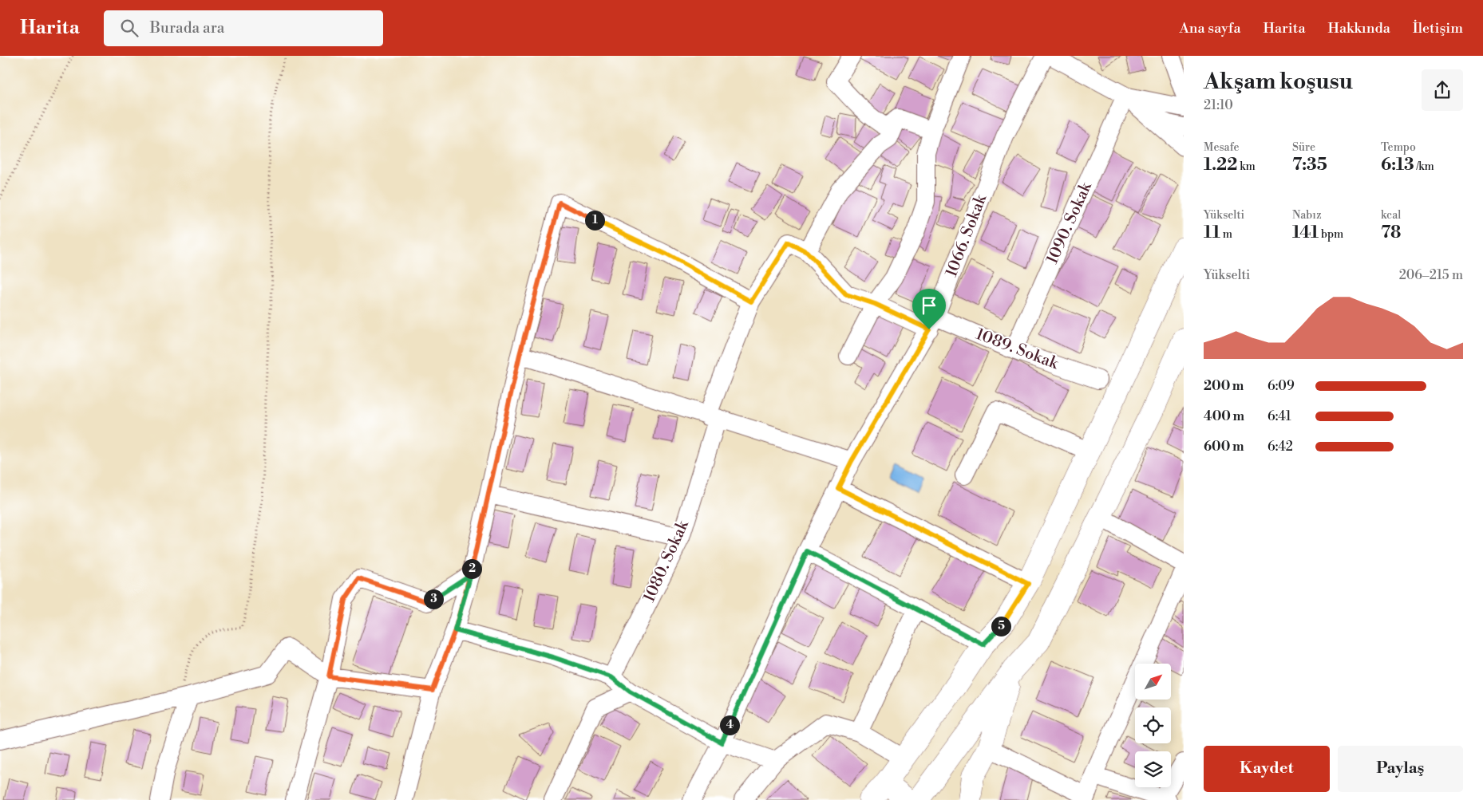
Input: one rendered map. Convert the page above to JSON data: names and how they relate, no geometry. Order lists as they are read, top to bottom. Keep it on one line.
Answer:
{"streets":{"street":["1090. Sokak","1066. Sokak","1089. Sokak","1080. Sokak"]},"crossings":[["1090. Sokak","1089. Sokak"],["1066. Sokak","1089. Sokak"],["1089. Sokak","1080. Sokak"]],"north":"top right","page":{"header":"Harita","search":"Burada ara","nav":["Ana sayfa","Harita","Hakkında","İletişim"],"heading":["Akşam koşusu","21:10"],"stats":[["Mesafe","1.22 km"],["Süre","7:35"],["Tempo","6:13 /km"],["Yükselti","11 m"],["Nabız","141 bpm"],["kcal","78"]],"pins":["1","2","3","5","4"],"chart":["Yükselti","206–215 m"],"list":[{"name":"200 m","note":"6:09"},{"name":"400 m","note":"6:41"},{"name":"600 m","note":"6:42"}],"buttons":["Kaydet","Paylaş"]}}
